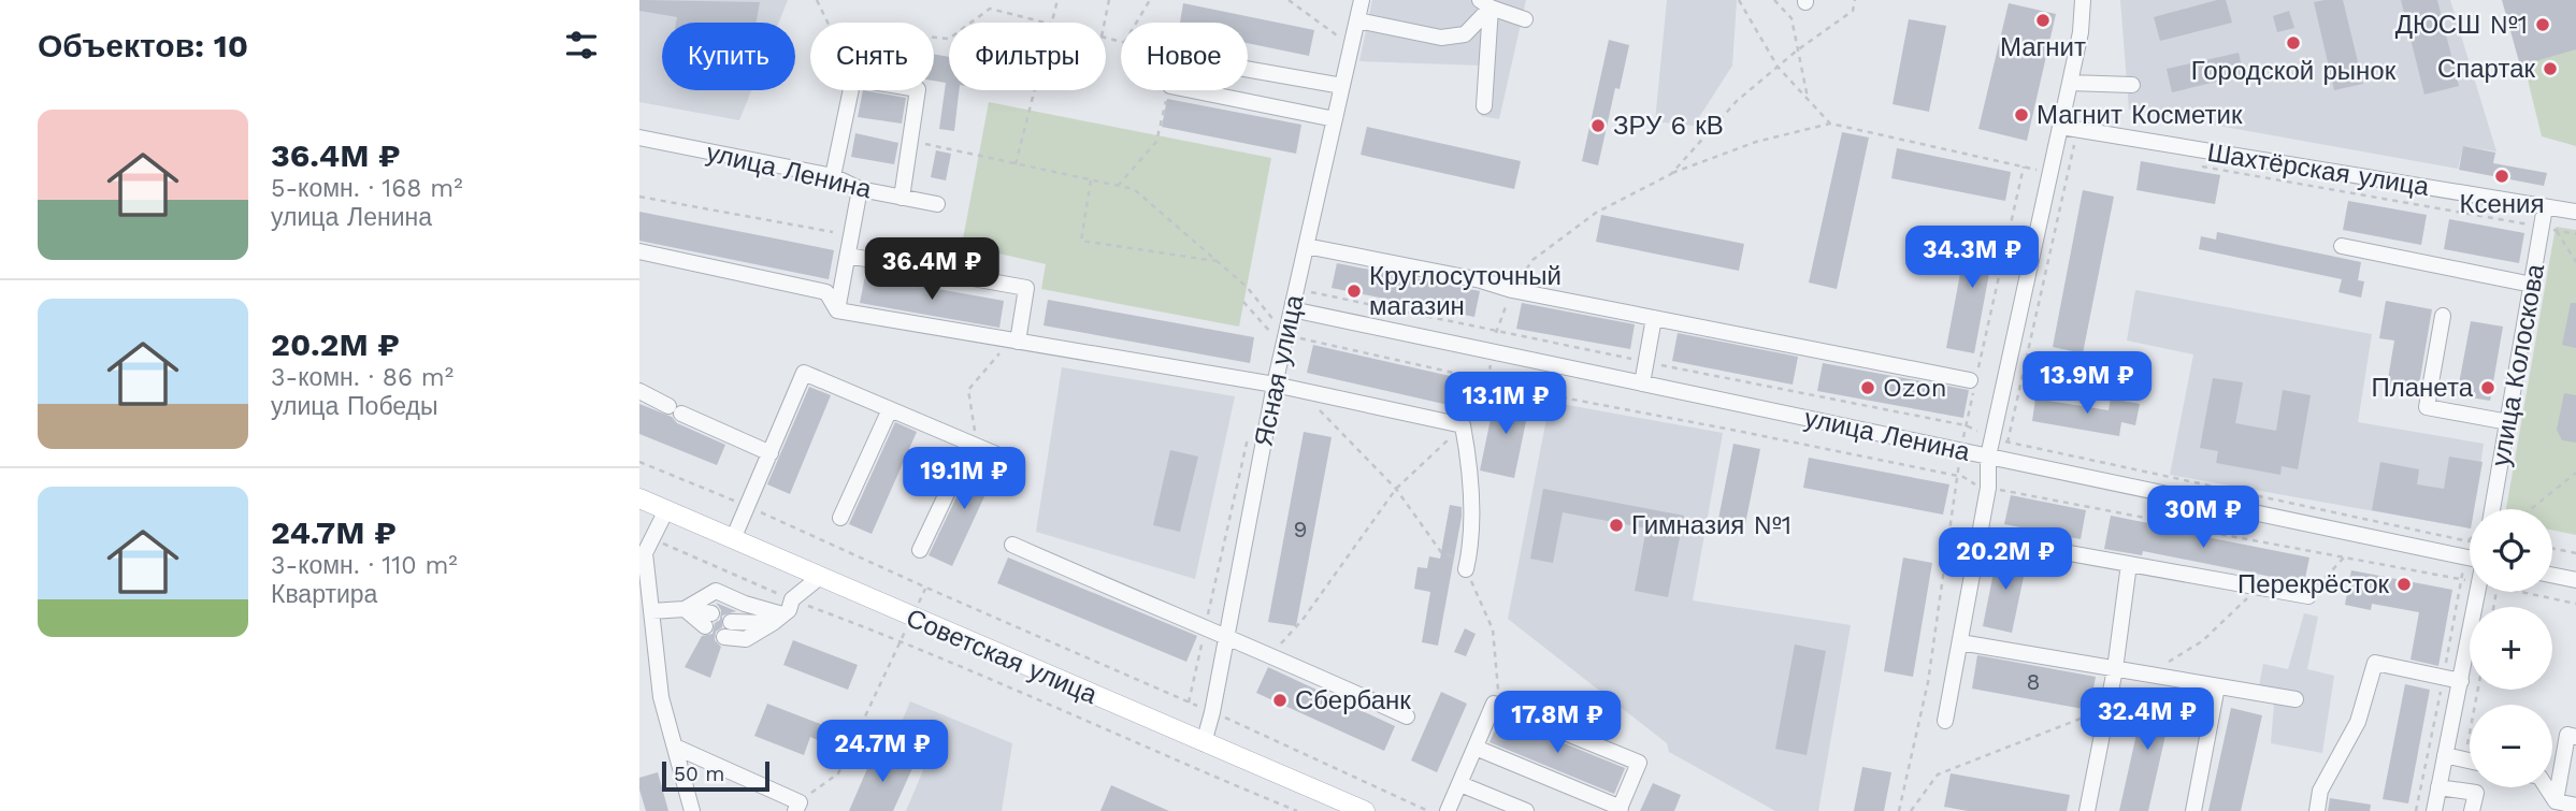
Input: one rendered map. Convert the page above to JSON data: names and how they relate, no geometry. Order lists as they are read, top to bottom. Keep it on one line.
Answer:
{"streets":{"main road":["Советская улица"],"street":["Шахтёрская улица","улица Ленина","улица Колоскова","Ясная улица"]},"crossings":[["Шахтёрская улица","улица Колоскова"],["улица Ленина","Ясная улица"],["Ясная улица","Советская улица"]],"places":["Магнит","ДЮСШ №1","Городской рынок","Спартак","Магнит Косметик","ЗРУ 6 кВ","Ксения","Круглосуточный магазин","Ozon","Планета","Гимназия №1","Перекрёсток","Сбербанк"],"house_numbers":["9","8"],"scale_bar":"50 m","page":{"heading":"Объектов: 10","chip":["Купить","Снять","Фильтры","Новое"],"list":[{"name":"36.4M ₽","note":"5-комн. · 168 m² · улица Ленина"},{"name":"20.2M ₽","note":"3-комн. · 86 m² · улица Победы"},{"name":"24.7M ₽","note":"3-комн. · 110 m² · Квартира"}],"price":["34.3M ₽","36.4M ₽","13.9M ₽","13.1M ₽","19.1M ₽","30M ₽","20.2M ₽","32.4M ₽","17.8M ₽","24.7M ₽"],"map_buttons":["+","−"],"scale":"50 m"}}
